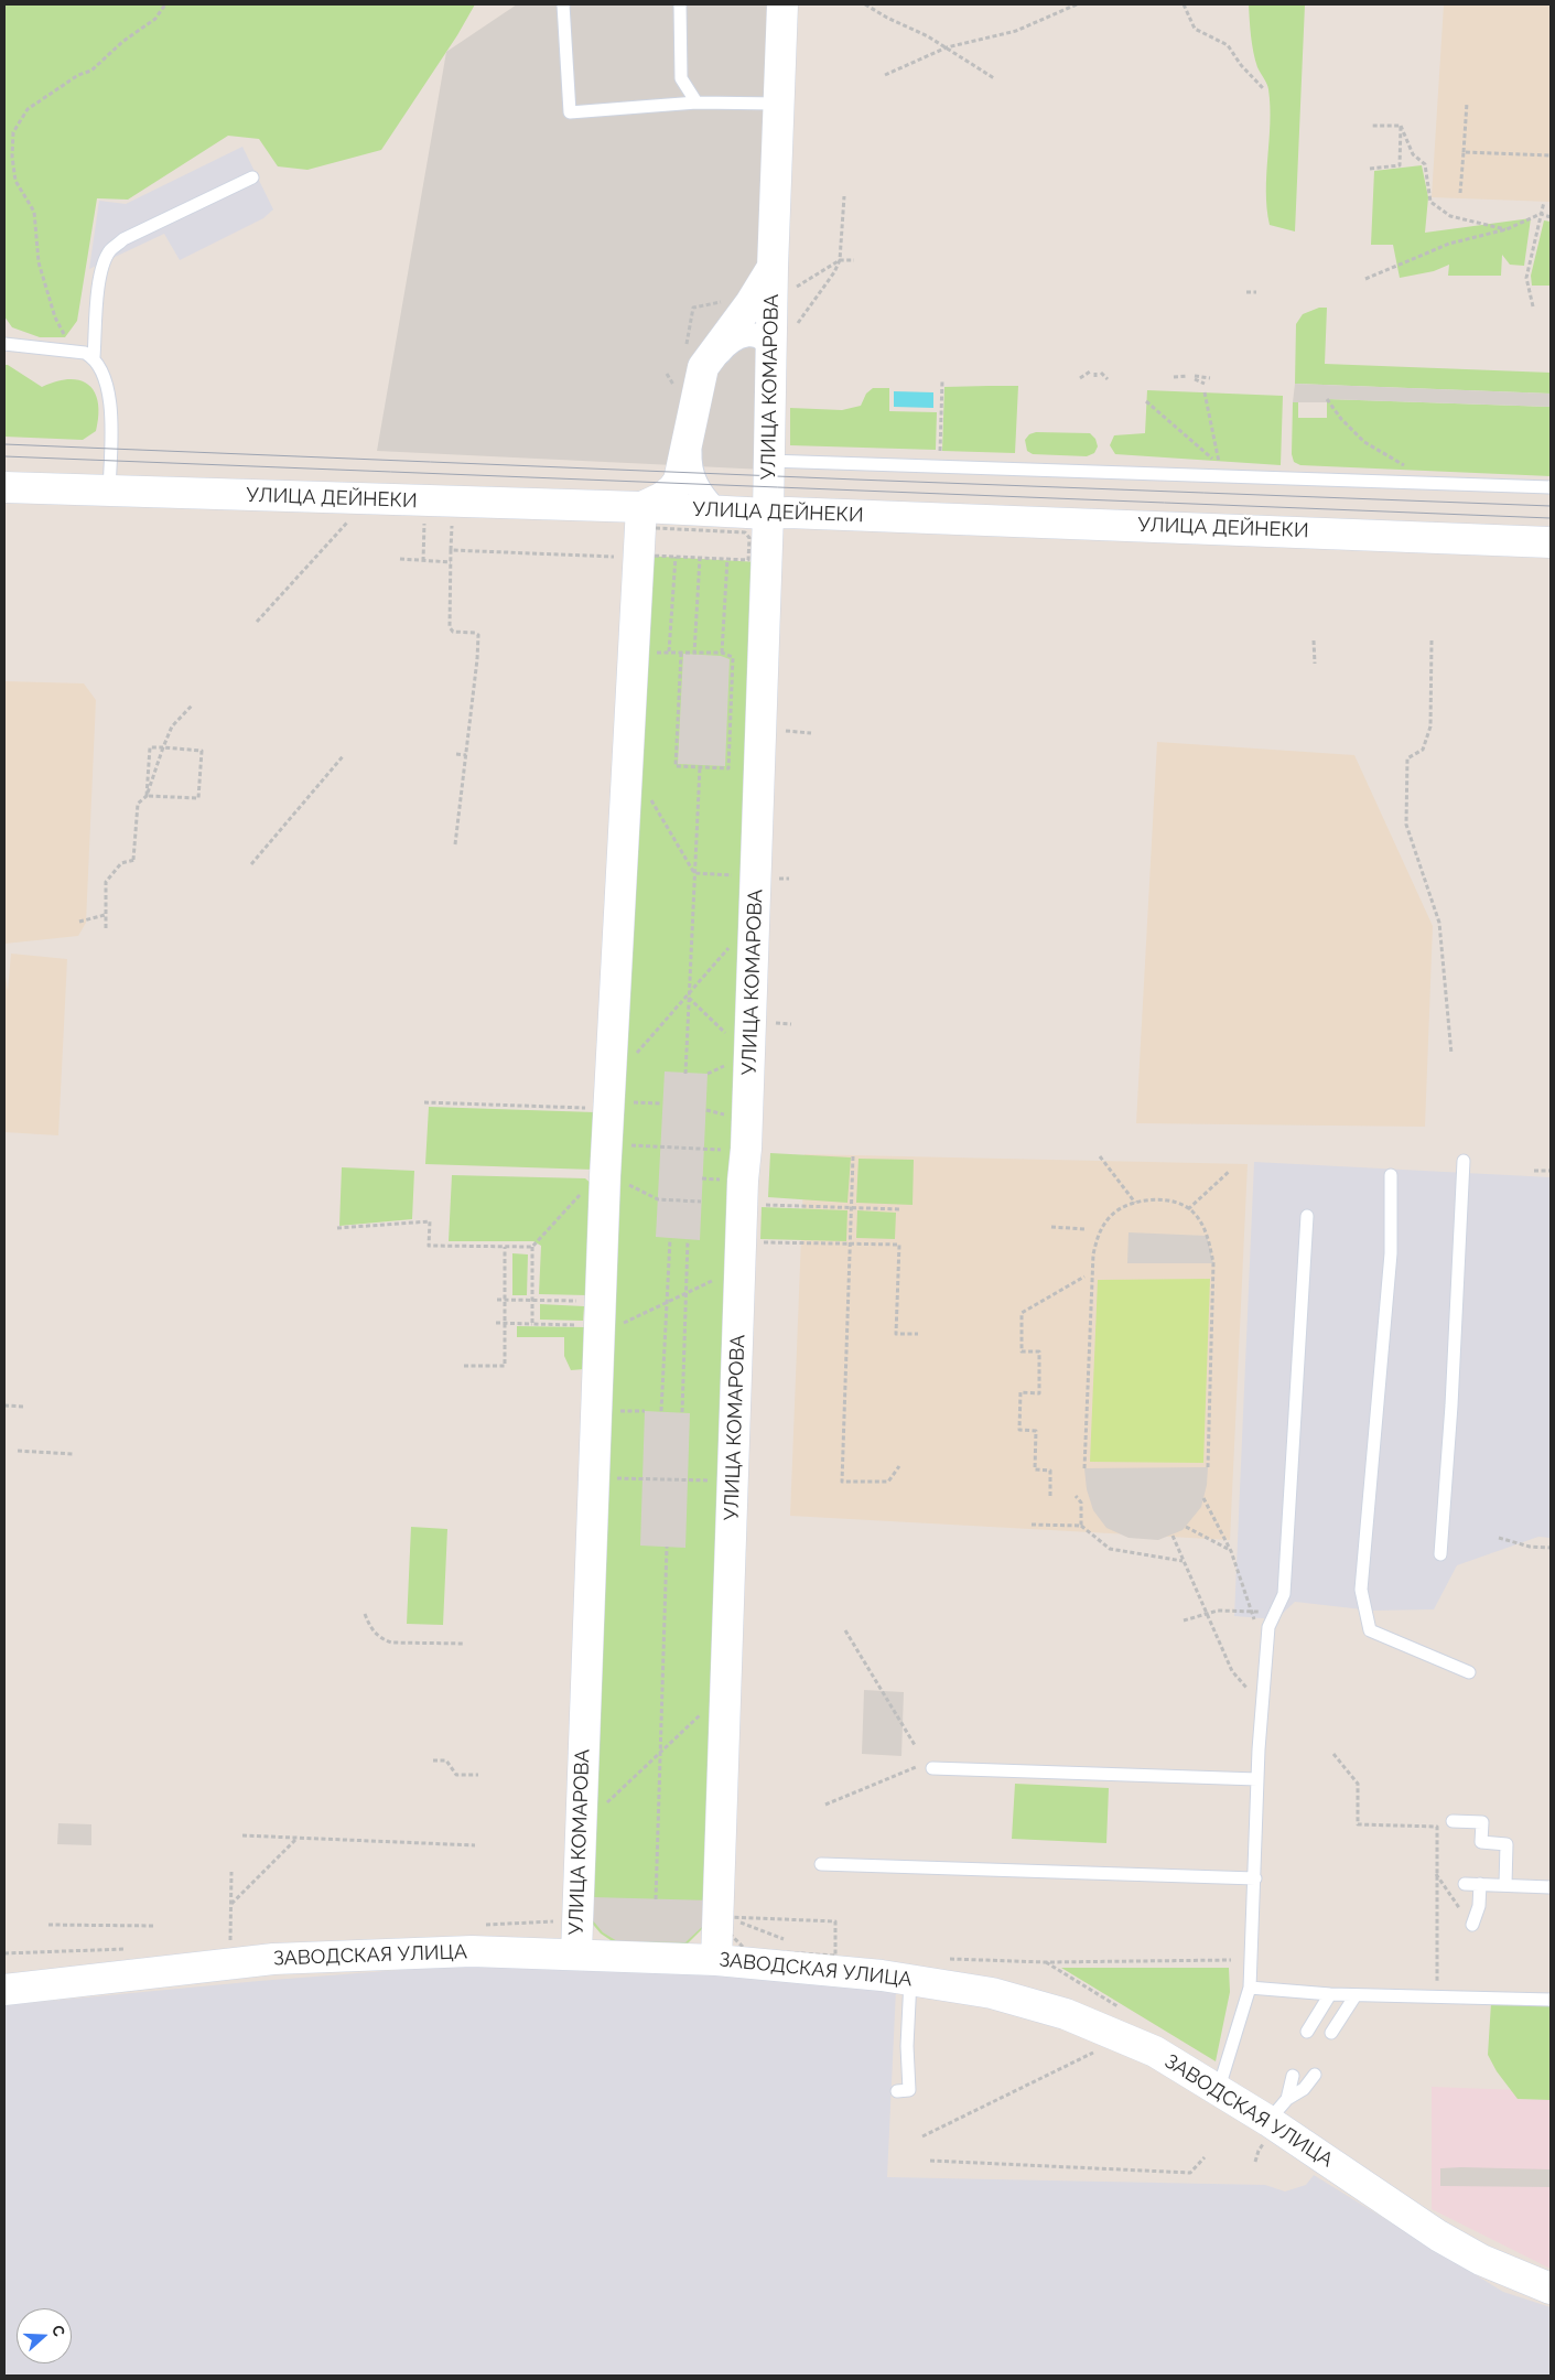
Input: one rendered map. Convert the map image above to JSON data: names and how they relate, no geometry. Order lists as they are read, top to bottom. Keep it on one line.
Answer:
{"streets":{"street":["УЛИЦА КОМАРОВА","УЛИЦА ДЕЙНЕКИ","ЗАВОДСКАЯ УЛИЦА"]},"crossings":[["УЛИЦА КОМАРОВА","УЛИЦА ДЕЙНЕКИ"],["УЛИЦА КОМАРОВА","ЗАВОДСКАЯ УЛИЦА"]],"north":"right"}
